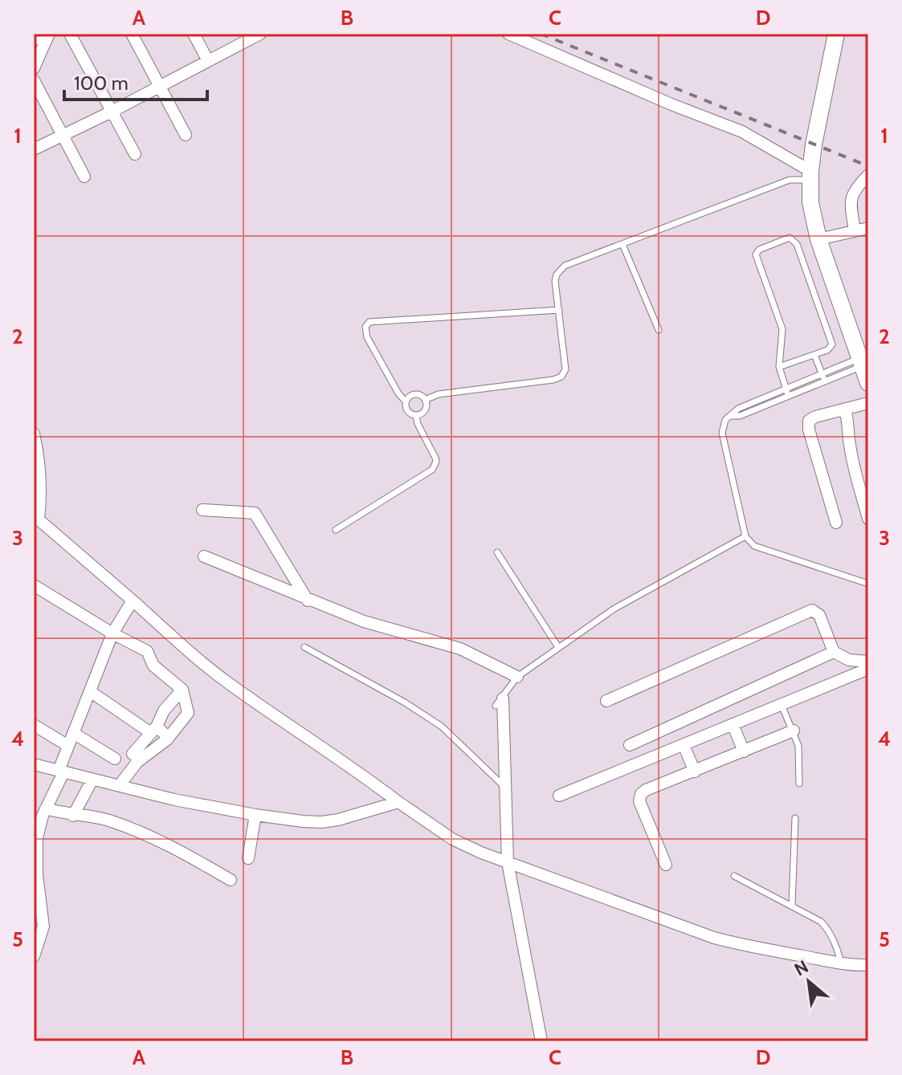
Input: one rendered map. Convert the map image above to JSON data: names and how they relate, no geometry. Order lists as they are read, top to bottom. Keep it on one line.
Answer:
{"scale_bar":"100 m","north":"top left","grid":{"columns":["A","B","C","D"],"rows":["1","2","3","4","5"]}}
